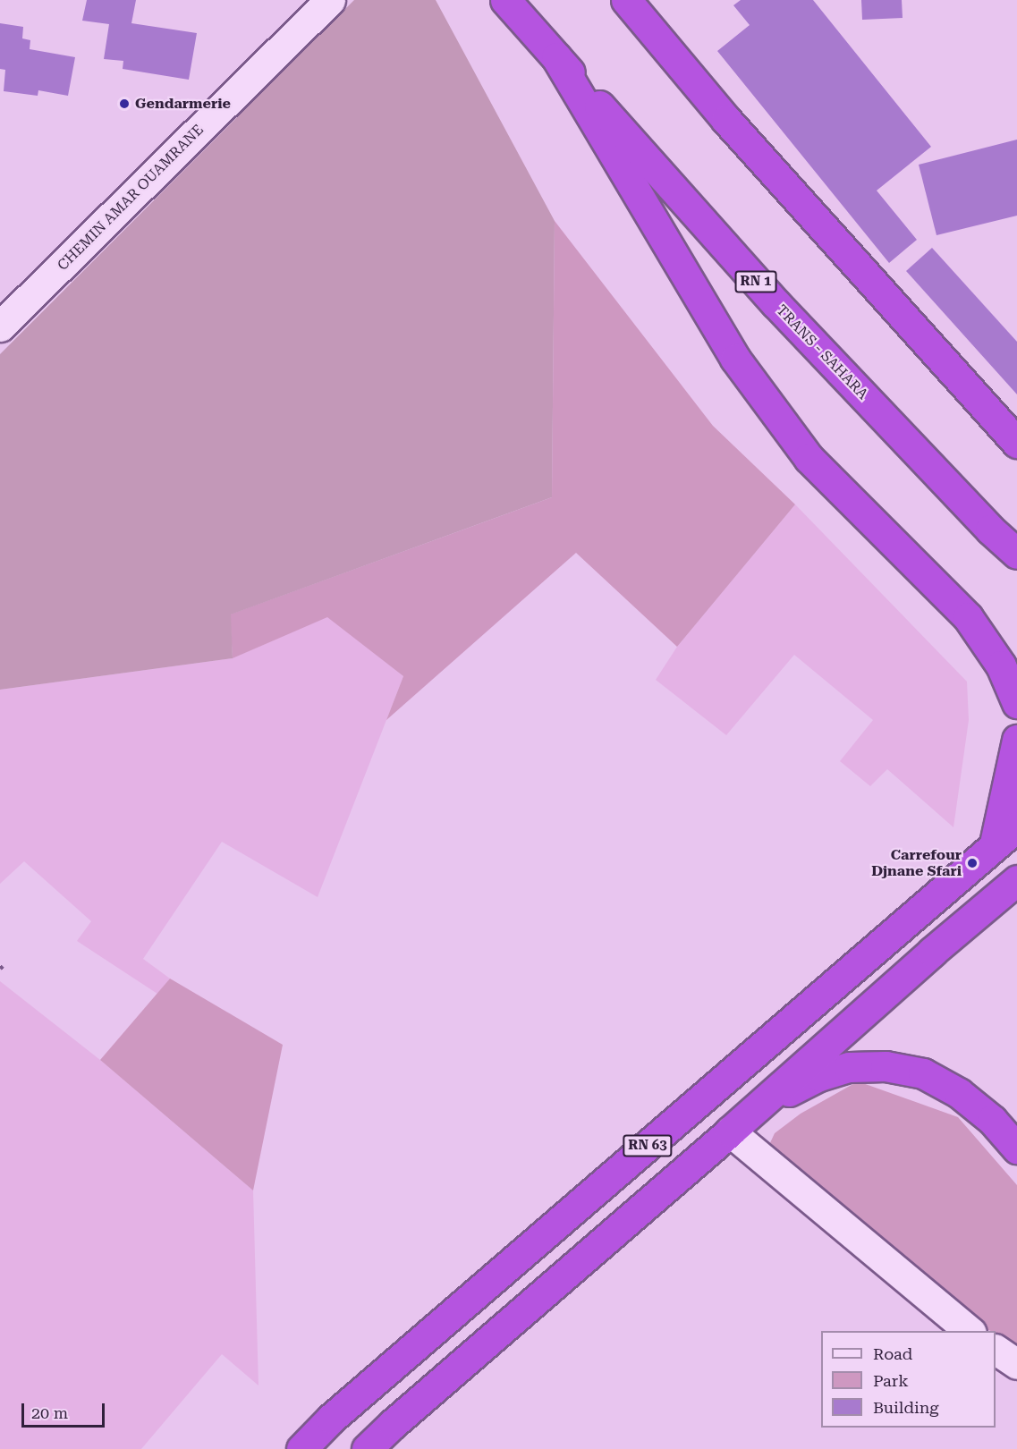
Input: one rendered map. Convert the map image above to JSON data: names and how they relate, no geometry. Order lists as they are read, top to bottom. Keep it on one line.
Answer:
{"streets":{"highway":["RN 1","TRANS - SAHARA","RN 63"],"main road":["CHEMIN AMAR OUAMRANE"]},"places":["Gendarmerie","Carrefour Djnane Sfari"],"legend":["Road","Park","Building"],"scale_bar":"20 m"}
